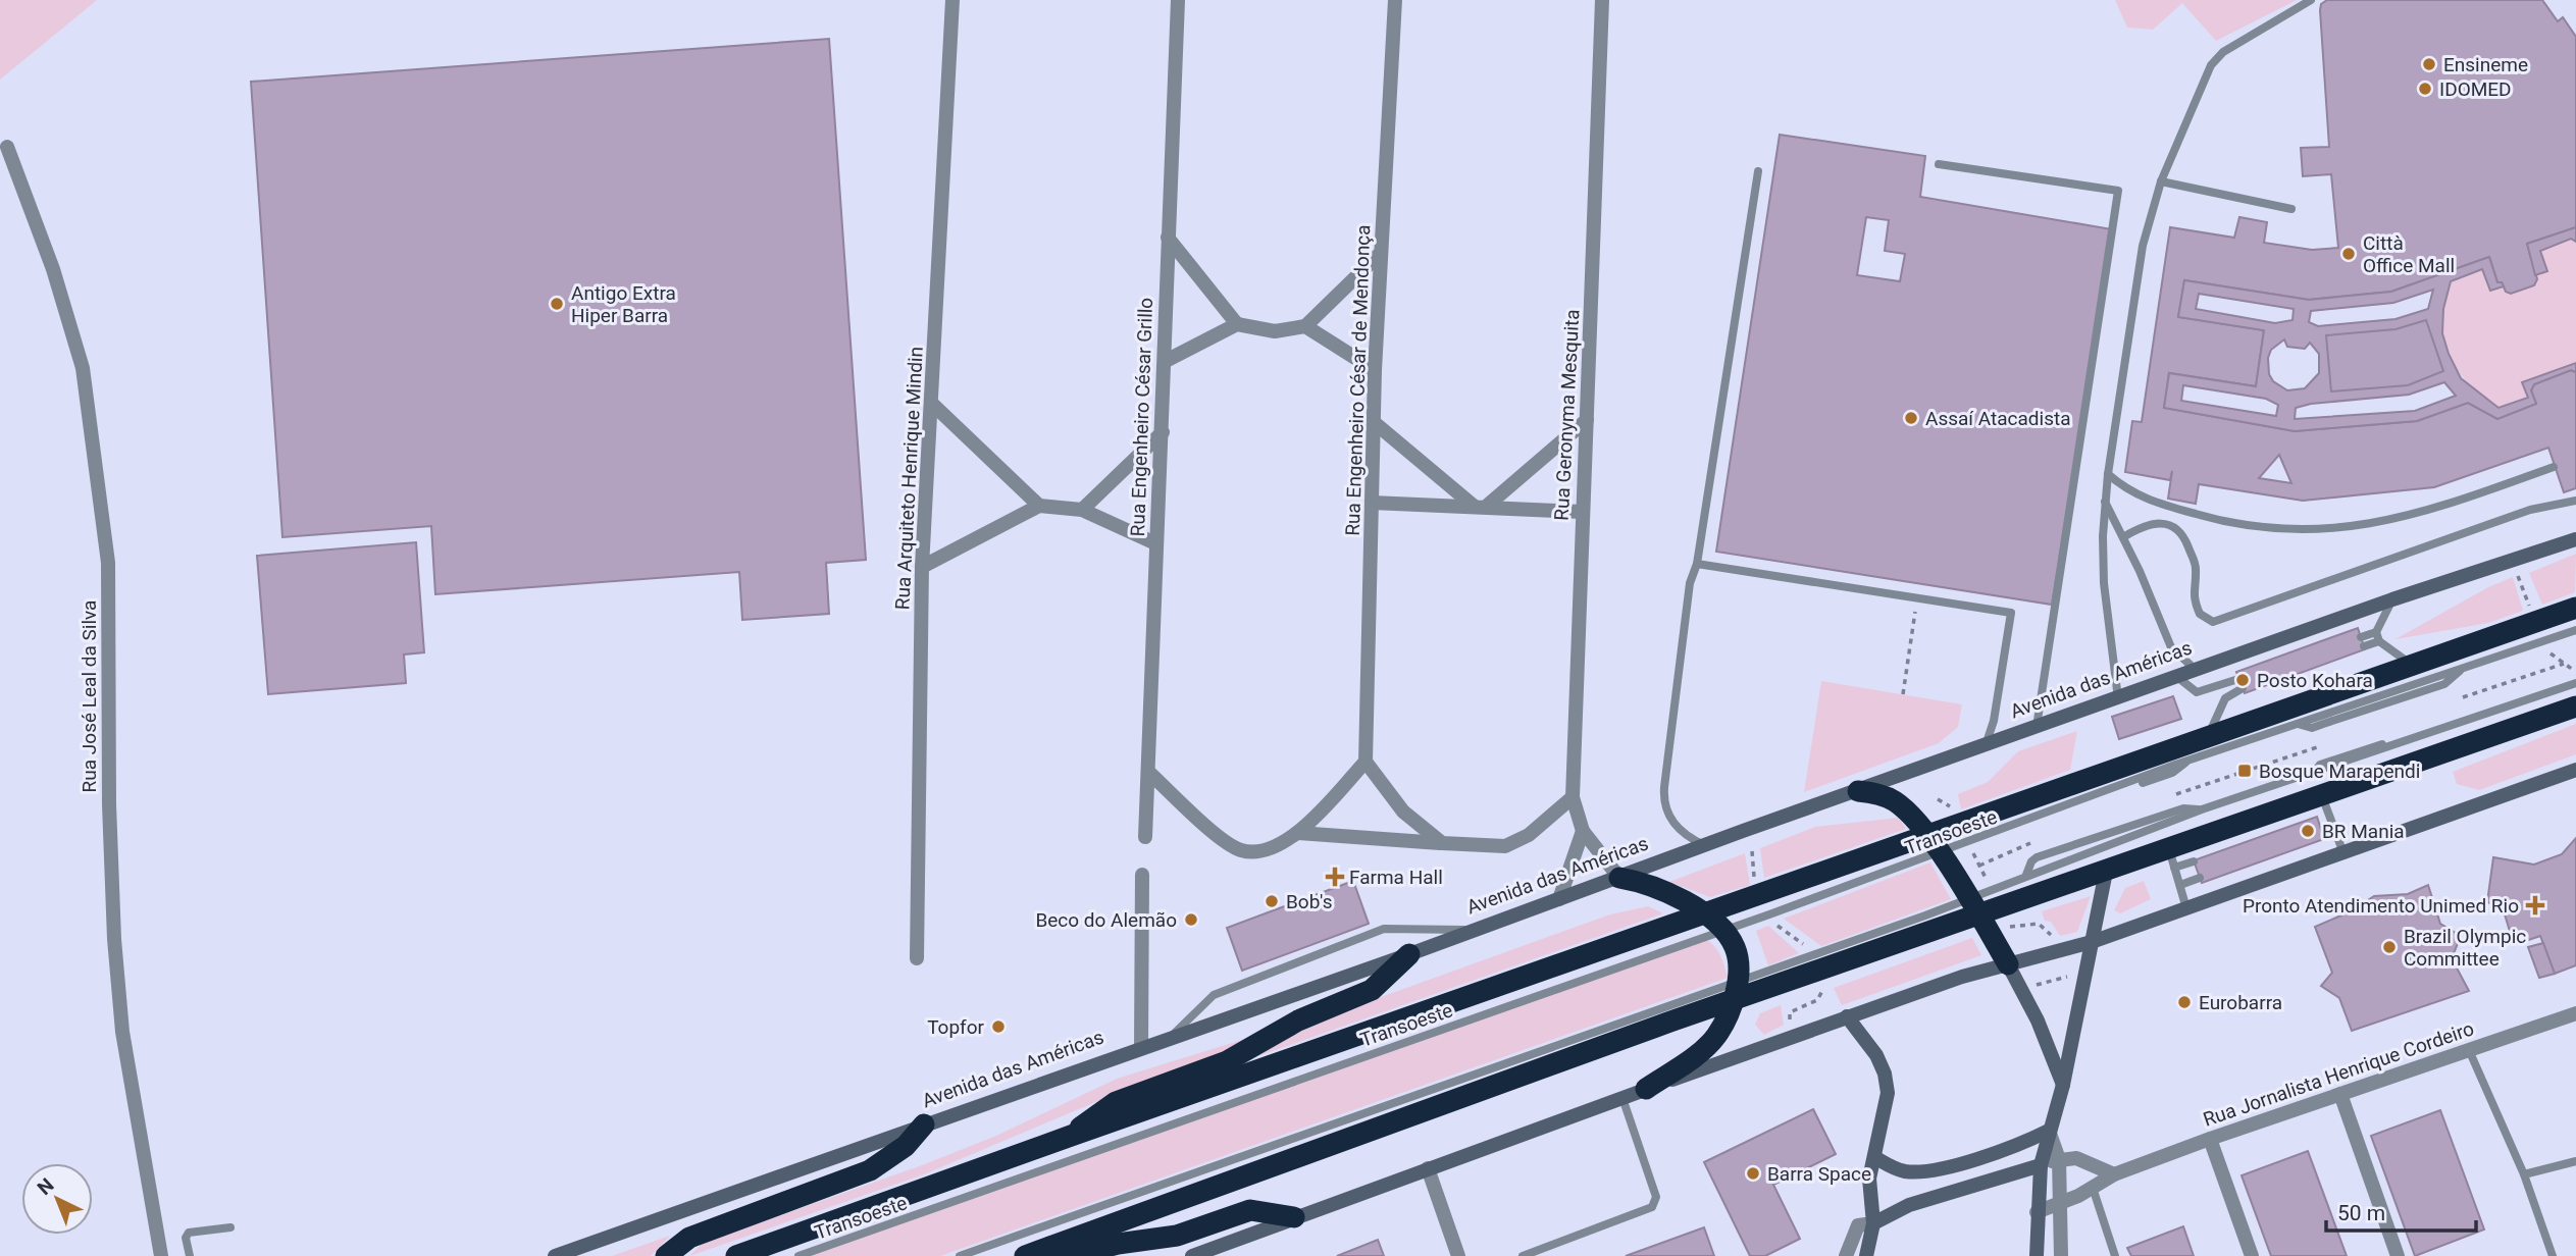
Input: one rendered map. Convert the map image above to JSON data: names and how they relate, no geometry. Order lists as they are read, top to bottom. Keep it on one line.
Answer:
{"streets":{"main road":["Avenida das Américas"],"street":["Rua Engenheiro César de Mendonça","Rua Geronyma Mesquita","Rua Engenheiro César Grillo","Rua Arquiteto Henrique Mindin","Rua José Leal da Silva","Rua Jornalista Henrique Cordeiro"],"lane":["Transoeste"]},"crossings":[["Rua Geronyma Mesquita","Avenida das Américas"]],"places":{"other":["Ensineme","IDOMED","Città Office Mall","Antigo Extra Hiper Barra","Assaí Atacadista","Posto Kohara","BR Mania","Bob's","Beco do Alemão","Brazil Olympic Committee","Eurobarra","Topfor","Barra Space"],"transit":["Bosque Marapendi"],"health":["Farma Hall","Pronto Atendimento Unimed Rio"]},"scale_bar":"50 m","north":"top left"}
